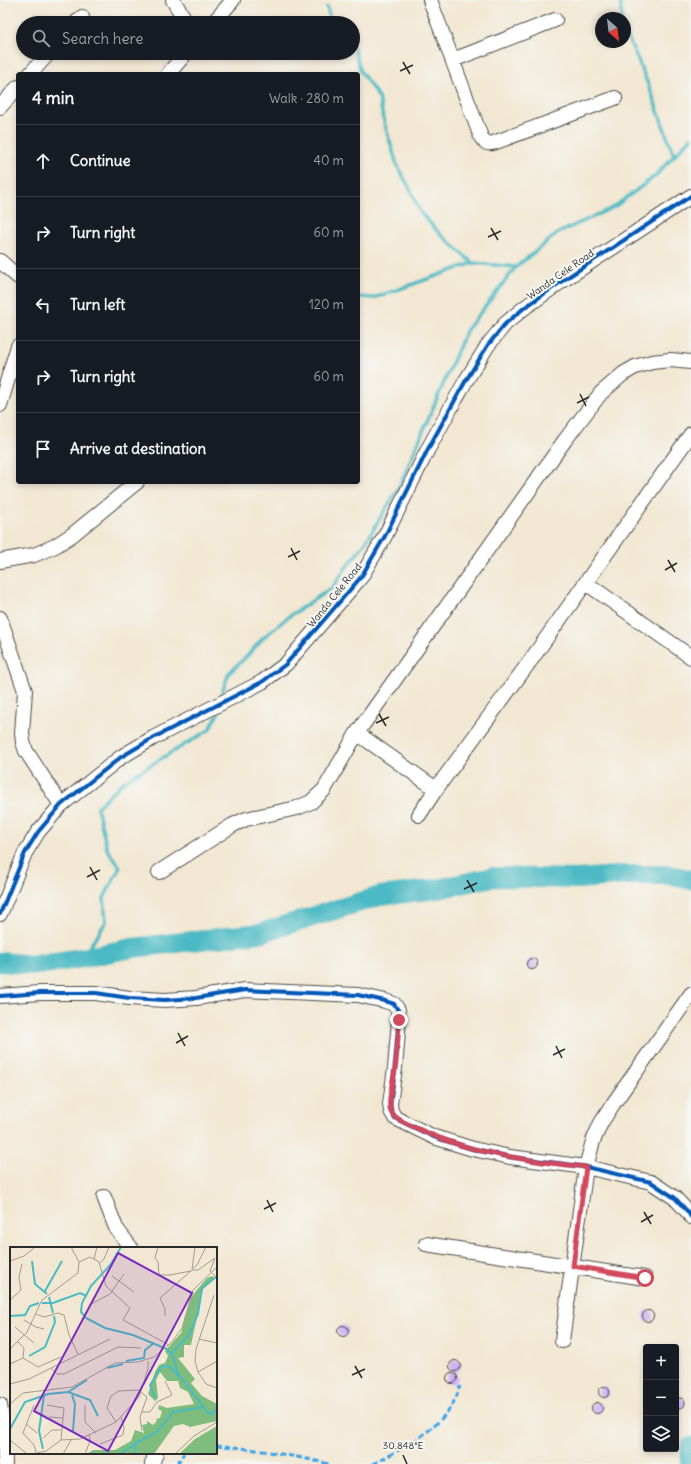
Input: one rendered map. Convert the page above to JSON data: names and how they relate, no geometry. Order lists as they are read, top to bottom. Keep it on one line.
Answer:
{"streets":{"street":["Wanda Cele Road"]},"north":"bottom right","page":{"search":"Search here","heading":["4 min","Walk · 280 m"],"list":[["Continue","40 m"],["Turn right","60 m"],["Turn left","120 m"],["Turn right","60 m"],"Arrive at destination"],"map_buttons":["+","−"]},"coordinates":["30.848°E"]}
